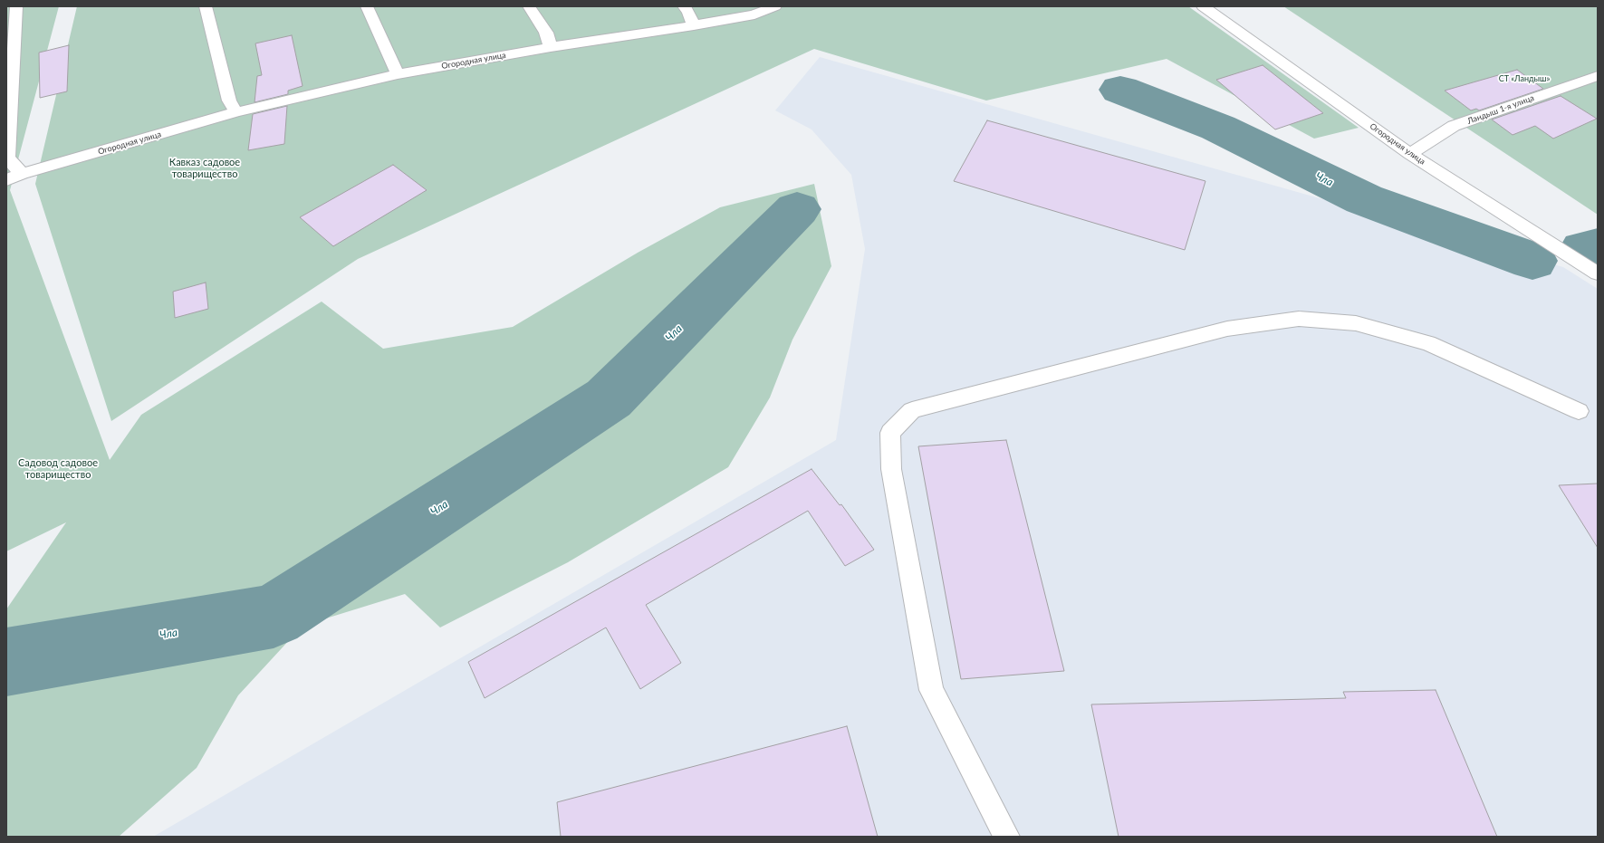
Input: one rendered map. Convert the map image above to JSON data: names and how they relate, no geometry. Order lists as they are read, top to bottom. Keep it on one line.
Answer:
{"streets":{"street":["Огородная улица","Ландыш 1-я улица"]},"crossings":[["Огородная улица","Ландыш 1-я улица"]],"water":["Чла"],"parks":["СТ «Ландыш»","Кавказ садовое товарищество","Садовод садовое товарищество"]}
